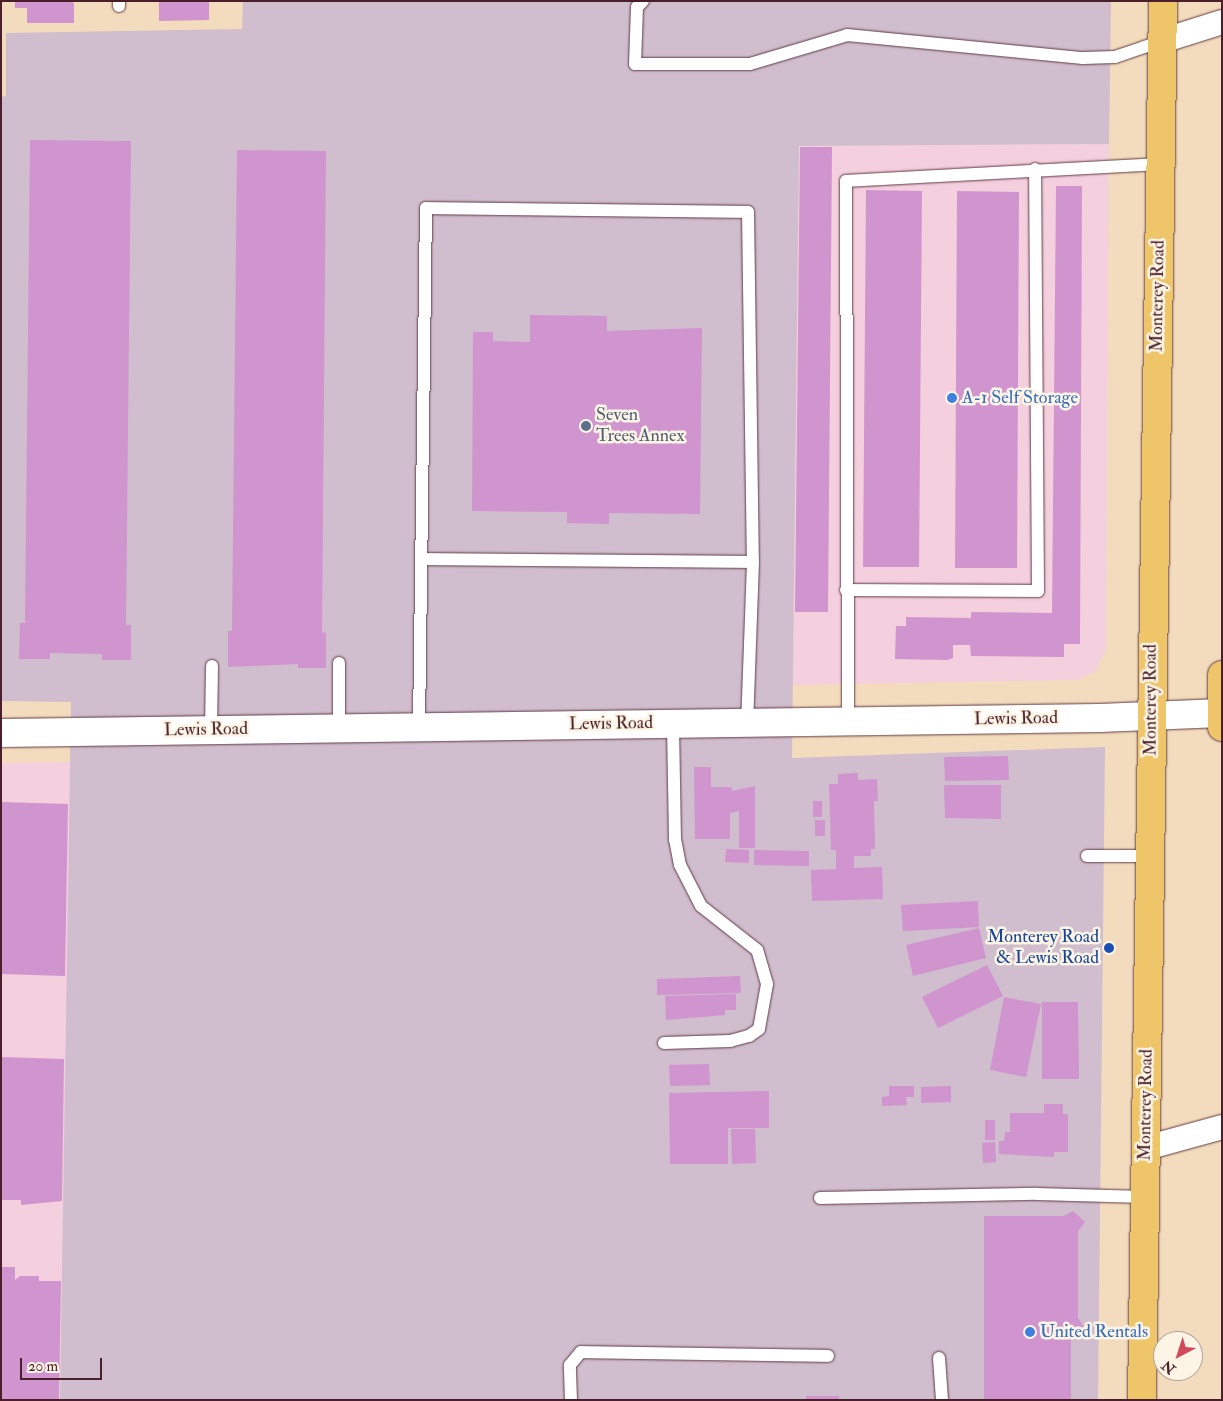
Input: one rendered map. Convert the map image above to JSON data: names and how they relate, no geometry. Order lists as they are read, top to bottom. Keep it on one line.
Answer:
{"streets":{"main road":["Monterey Road"],"street":["Lewis Road"]},"crossings":[["Monterey Road","Lewis Road"]],"places":["A-1 Self Storage","Seven Trees Annex","Monterey Road & Lewis Road","United Rentals"],"scale_bar":"20 m","north":"bottom left"}
